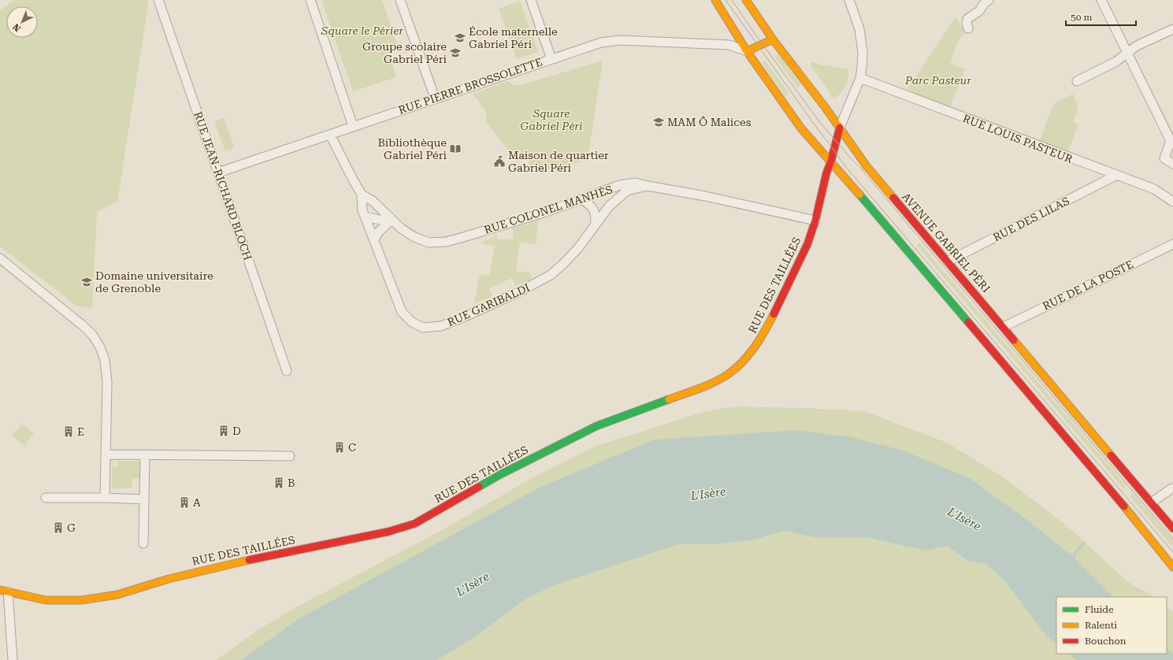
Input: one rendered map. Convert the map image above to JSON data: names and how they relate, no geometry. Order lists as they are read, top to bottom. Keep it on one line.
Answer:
{"streets":{"main road":["AVENUE GABRIEL PÉRI","RUE DES TAILLÉES"],"street":["RUE PIERRE BROSSOLETTE","RUE LOUIS PASTEUR","RUE JEAN-RICHARD BLOCH","RUE COLONEL MANHÈS","RUE DES LILAS","RUE DE LA POSTE","RUE GARIBALDI"]},"crossings":[["RUE PIERRE BROSSOLETTE","RUE JEAN-RICHARD BLOCH"],["RUE PIERRE BROSSOLETTE","RUE COLONEL MANHÈS"],["RUE LOUIS PASTEUR","RUE DES LILAS"],["RUE COLONEL MANHÈS","RUE DES TAILLÉES"],["RUE COLONEL MANHÈS","RUE GARIBALDI"],["RUE DES LILAS","AVENUE GABRIEL PÉRI"],["AVENUE GABRIEL PÉRI","RUE DES TAILLÉES"],["AVENUE GABRIEL PÉRI","RUE DE LA POSTE"]],"water":["L'Isère"],"parks":["Square le Périer","Parc Pasteur","Square Gabriel Péri"],"places":{"school or university":["École maternelle Gabriel Péri","Groupe scolaire Gabriel Péri","MAM Ô Malices","Domaine universitaire de Grenoble"],"library":["Bibliothèque Gabriel Péri"],"public building":["Maison de quartier Gabriel Péri"],"building":["D","E","C","B","A","G"]},"legend":["Fluide","Ralenti","Bouchon"],"scale_bar":"50 m","north":"bottom left"}
